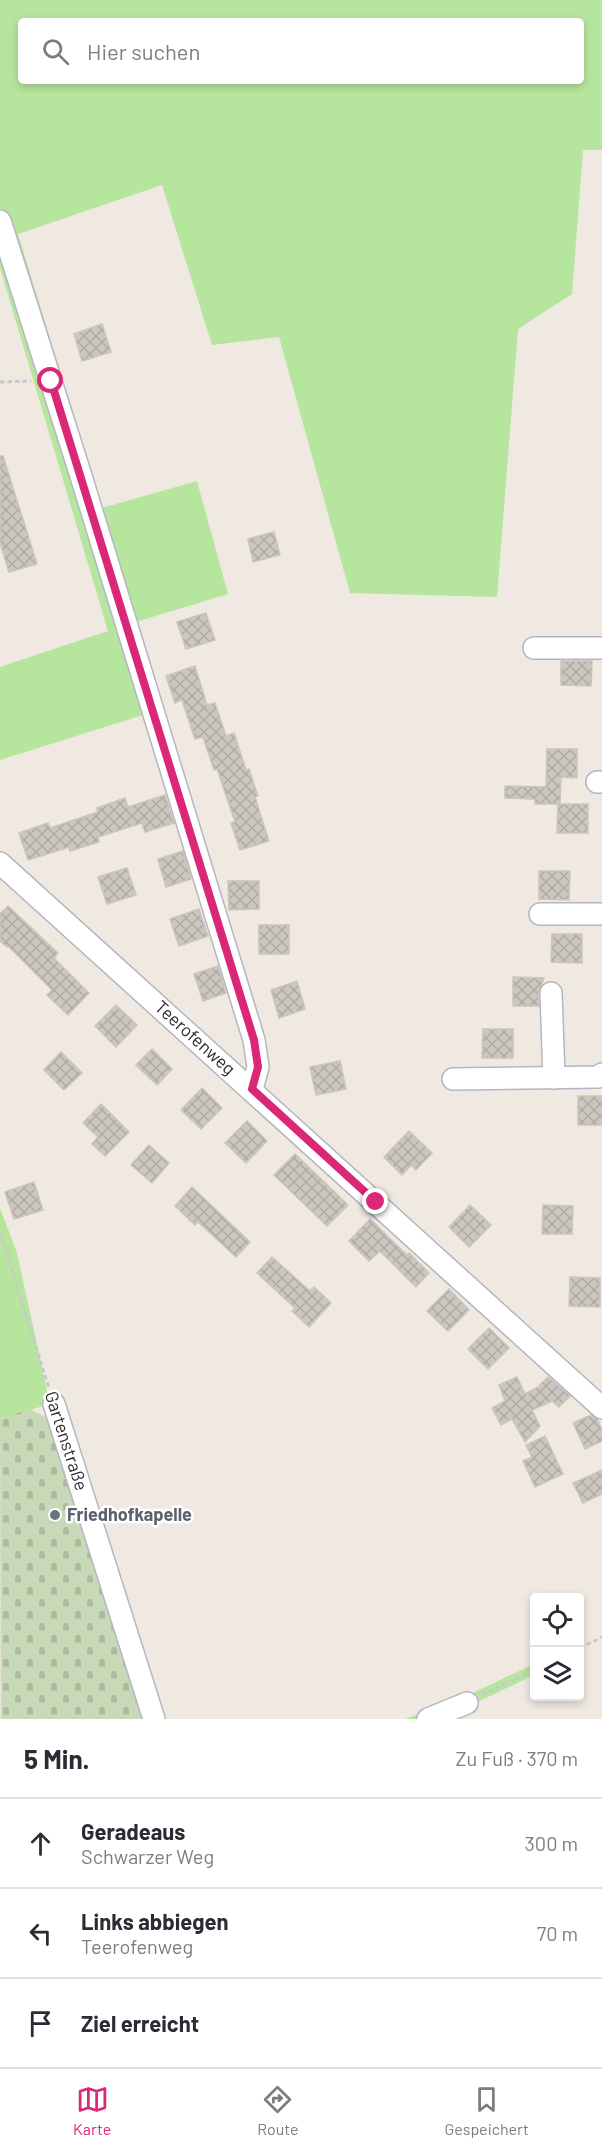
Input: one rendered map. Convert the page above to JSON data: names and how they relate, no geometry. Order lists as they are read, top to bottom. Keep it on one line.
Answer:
{"streets":{"street":["Teerofenweg","Gartenstraße"]},"places":["Friedhofkapelle"],"page":{"search":"Hier suchen","heading":["5 Min.","Zu Fuß · 370 m"],"list":[["Geradeaus","Schwarzer Weg","300 m"],["Links abbiegen","Teerofenweg","70 m"],"Ziel erreicht"],"nav":["Karte","Route","Gespeichert"]}}
